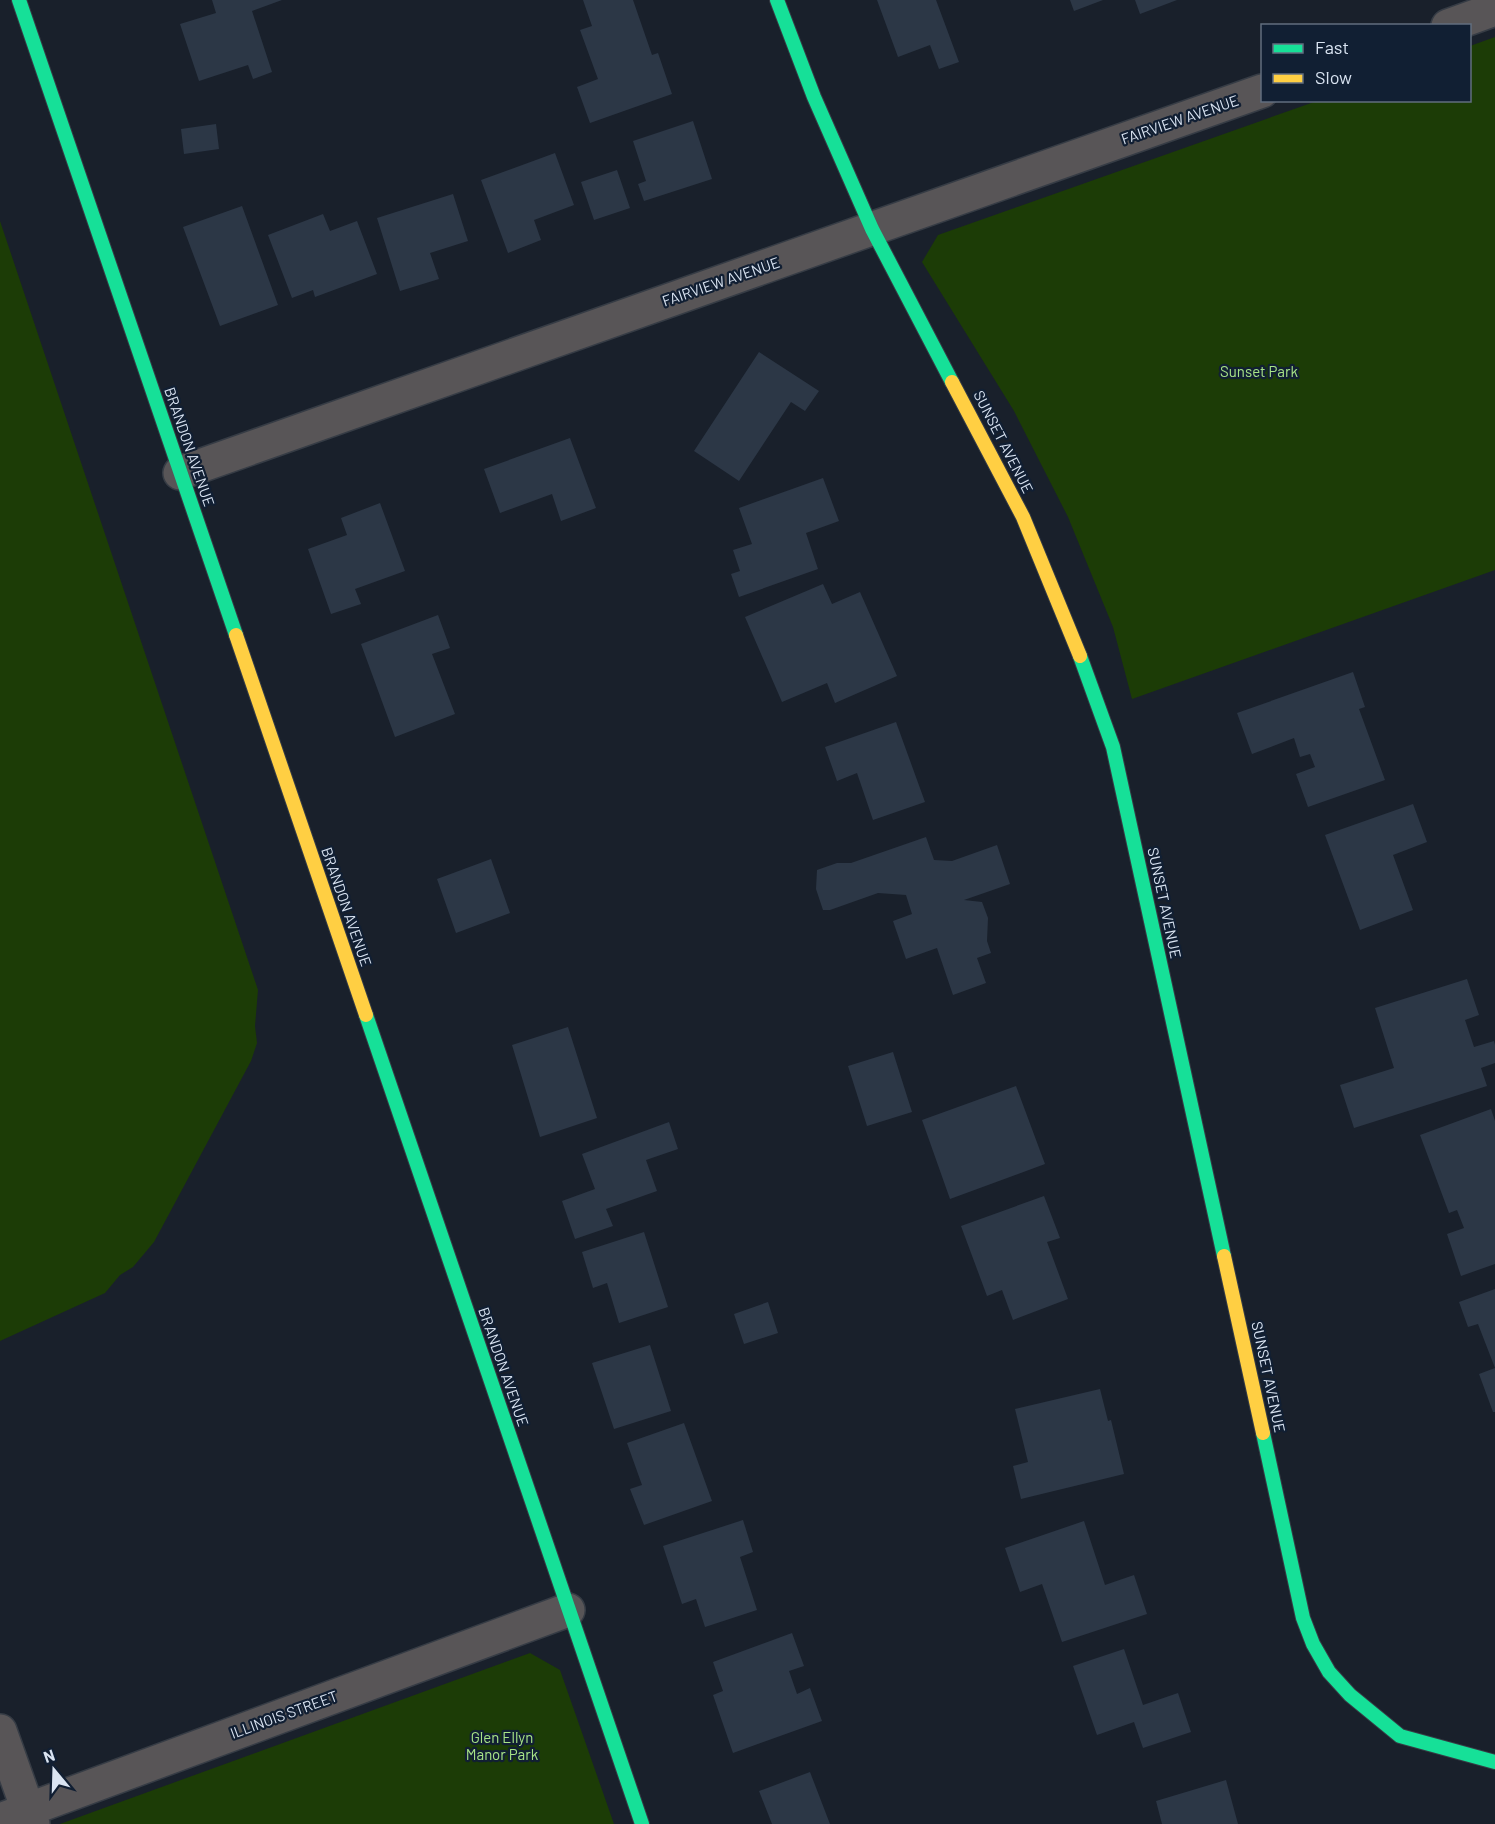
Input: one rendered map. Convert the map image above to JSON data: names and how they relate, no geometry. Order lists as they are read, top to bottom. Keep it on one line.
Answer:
{"streets":{"street":["FAIRVIEW AVENUE","SUNSET AVENUE","BRANDON AVENUE","ILLINOIS STREET"]},"crossings":[["FAIRVIEW AVENUE","SUNSET AVENUE"],["FAIRVIEW AVENUE","BRANDON AVENUE"],["BRANDON AVENUE","ILLINOIS STREET"]],"parks":["Sunset Park","Glen Ellyn Manor Park"],"legend":["Fast","Slow"],"north":"top"}
